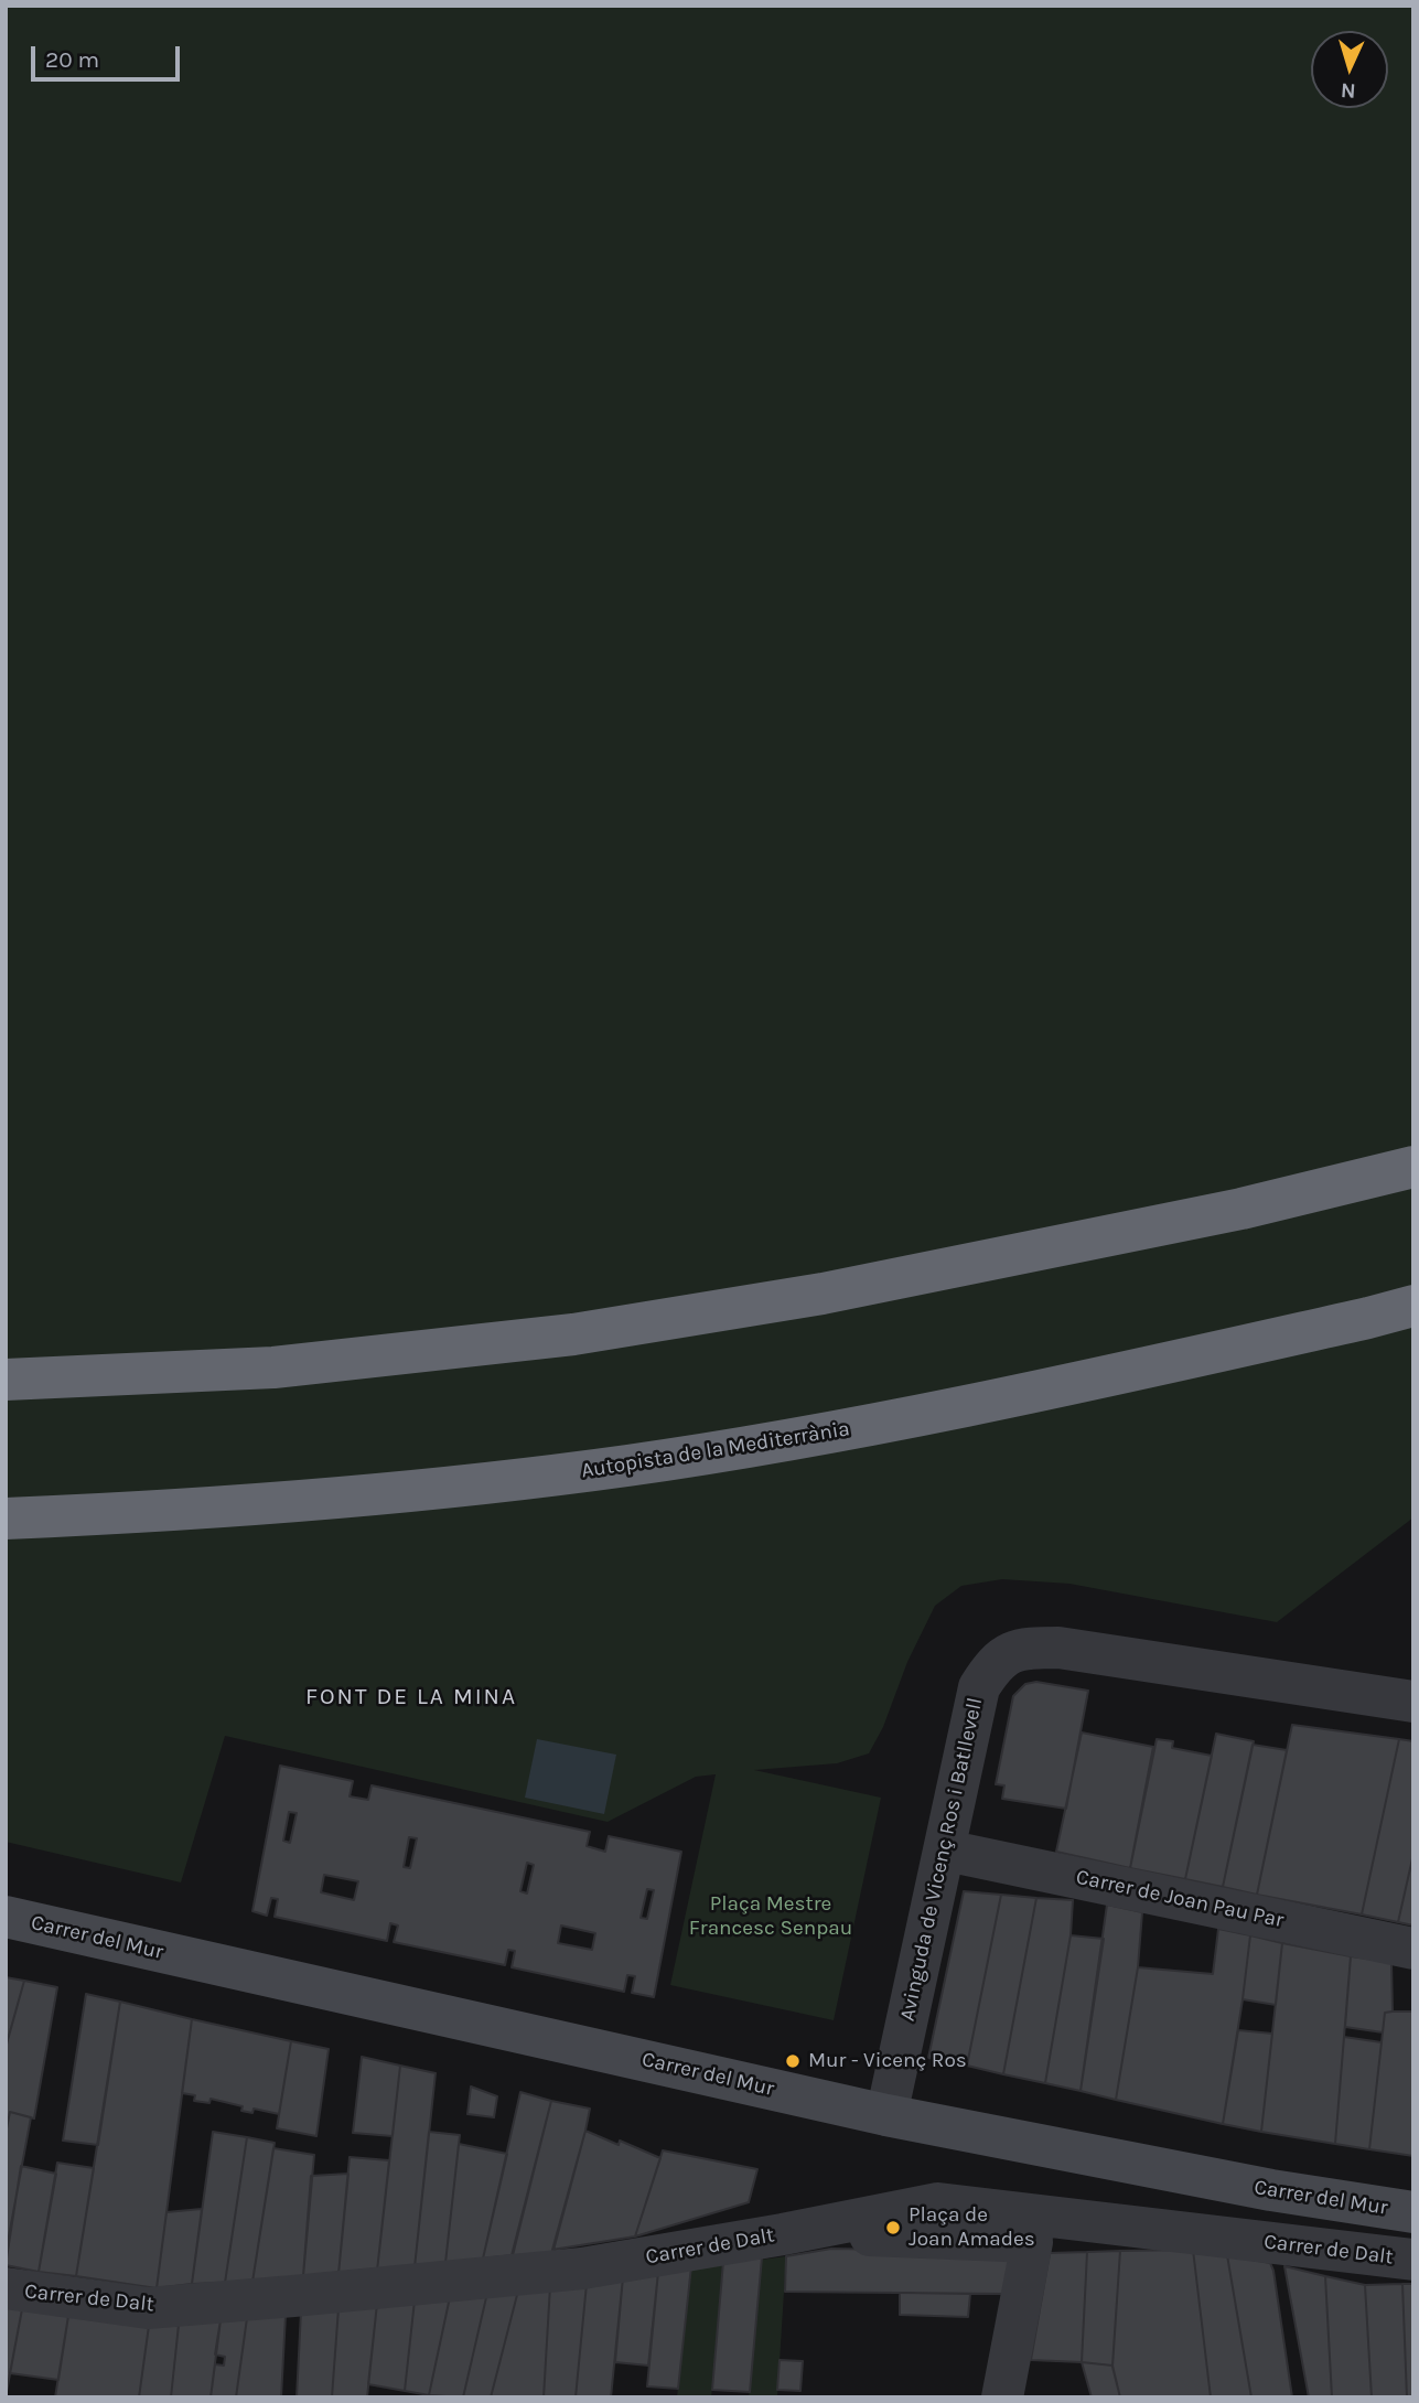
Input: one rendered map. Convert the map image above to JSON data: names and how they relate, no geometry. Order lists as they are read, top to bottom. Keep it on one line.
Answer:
{"streets":{"highway":["Autopista de la Mediterrània"],"main road":["Carrer del Mur"],"street":["Avinguda de Vicenç Ros i Batllevell","Carrer de Joan Pau Par","Carrer de Dalt"]},"crossings":[["Avinguda de Vicenç Ros i Batllevell","Carrer de Joan Pau Par"],["Avinguda de Vicenç Ros i Batllevell","Carrer del Mur"]],"districts":["FONT DE LA MINA"],"parks":["Plaça Mestre Francesc Senpau"],"places":["Mur - Vicenç Ros","Plaça de Joan Amades"],"scale_bar":"20 m","north":"bottom"}
